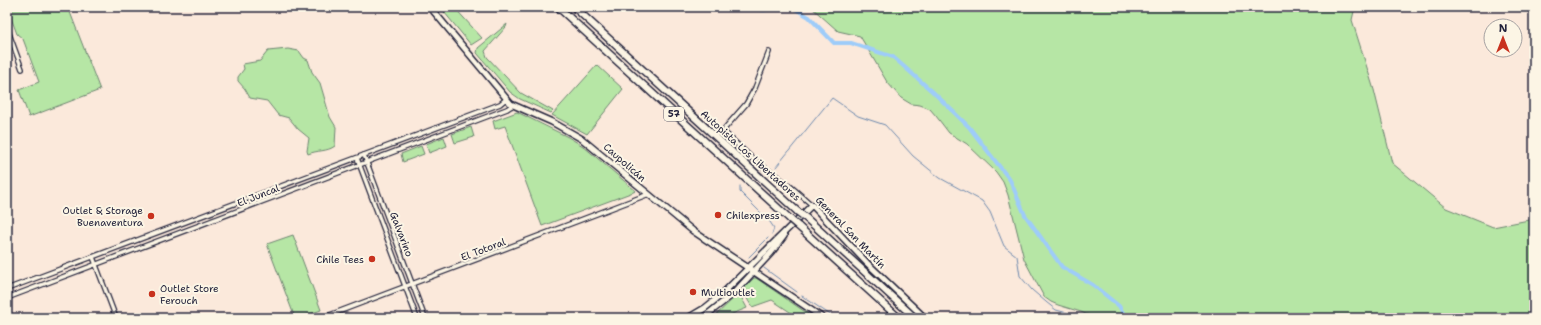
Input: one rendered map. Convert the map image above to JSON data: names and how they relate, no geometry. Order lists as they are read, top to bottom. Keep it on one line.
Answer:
{"streets":{"highway":["57","Autopista Los Libertadores"],"main road":["Caupolicán","General San Martín"],"street":["El Juncal","Galvarino","El Totoral"]},"crossings":[["Caupolicán","El Juncal"],["Caupolicán","El Totoral"],["El Juncal","Galvarino"],["Galvarino","El Totoral"]],"places":["Chilexpress","Outlet & Storage Buenaventura","Chile Tees","Multioutlet","Outlet Store Ferouch"],"north":"top"}
